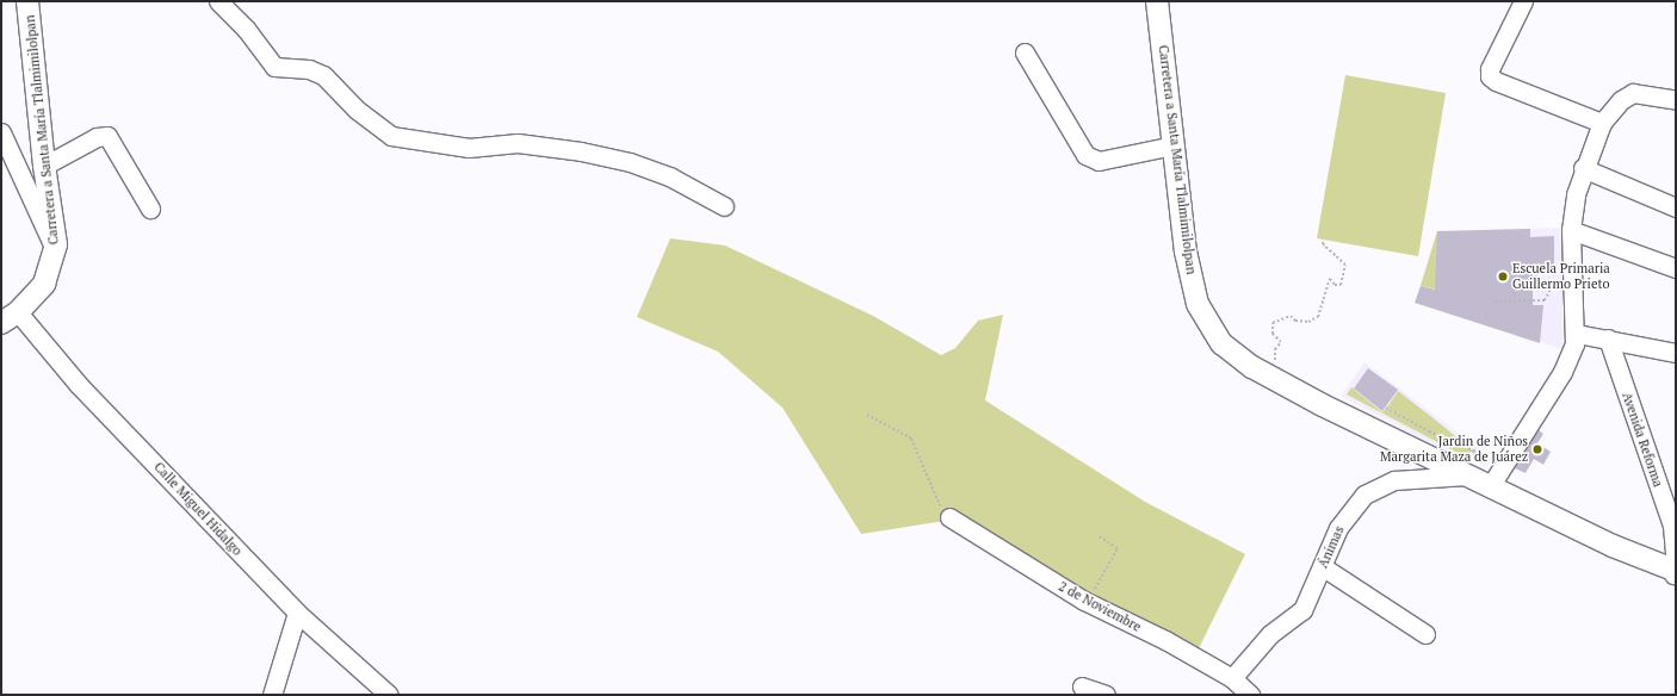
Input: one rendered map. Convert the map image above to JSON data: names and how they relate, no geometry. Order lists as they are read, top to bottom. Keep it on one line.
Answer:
{"streets":{"main road":["Carretera a Santa María Tlalmimilolpan"],"street":["Avenida Reforma","Calle Miguel Hidalgo","Ánimas","2 de Noviembre"]},"crossings":[["Carretera a Santa María Tlalmimilolpan","Avenida Reforma"],["Carretera a Santa María Tlalmimilolpan","Calle Miguel Hidalgo"],["Carretera a Santa María Tlalmimilolpan","Ánimas"],["Ánimas","2 de Noviembre"]],"places":["Escuela Primaria Guillermo Prieto","Jardin de Niños Margarita Maza de Juárez"]}
